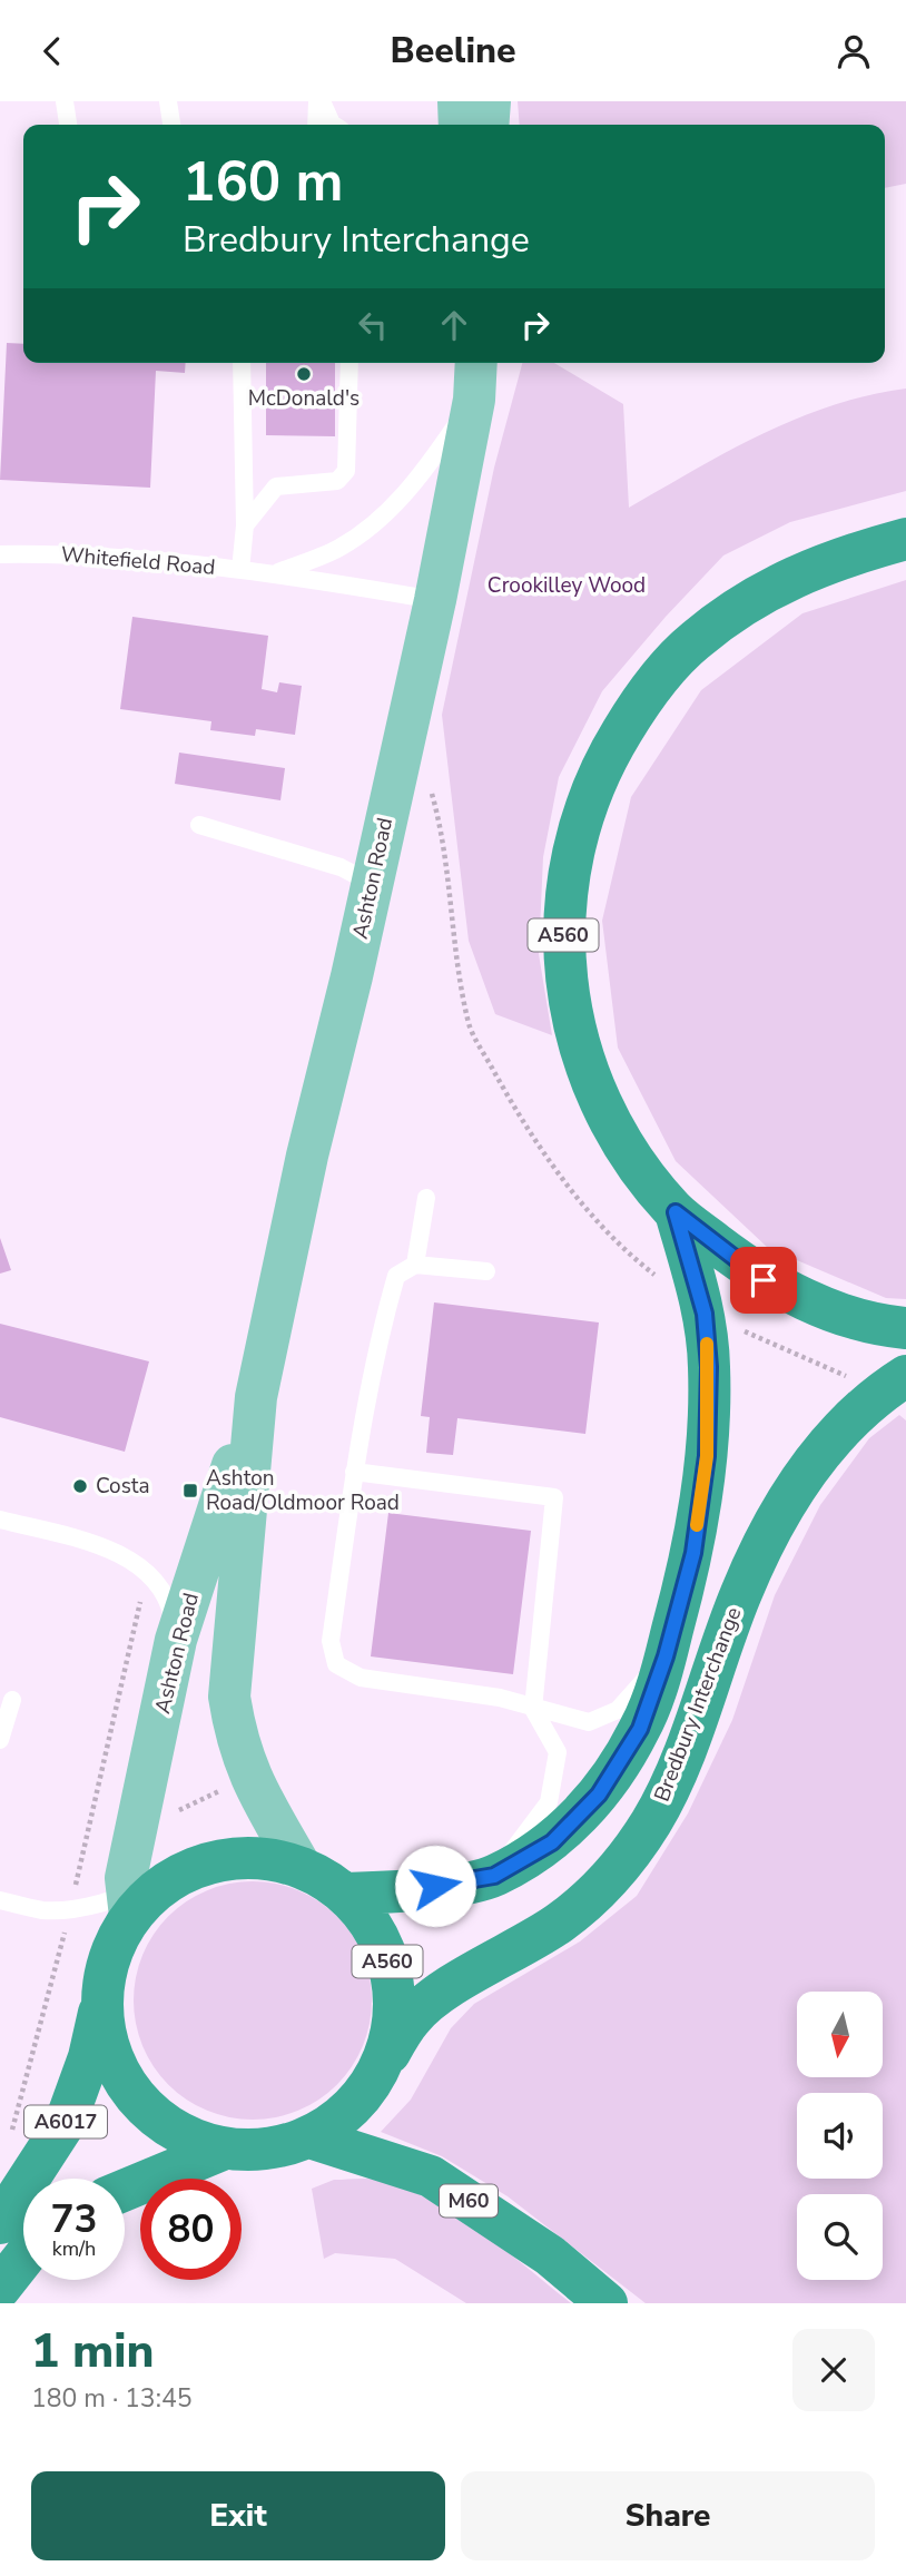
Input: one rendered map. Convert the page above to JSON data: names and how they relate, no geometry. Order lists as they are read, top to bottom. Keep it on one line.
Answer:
{"streets":{"highway":["A560","Bredbury Interchange","A6017","M60"],"main road":["Ashton Road"],"lane":["Whitefield Road"]},"crossings":[["Whitefield Road","Ashton Road"],["Ashton Road","Bredbury Interchange"],["A560","Bredbury Interchange"],["Bredbury Interchange","A6017"],["Bredbury Interchange","M60"]],"parks":["Crookilley Wood"],"places":{"other":["McDonald's","Costa"],"transit":["Ashton Road/Oldmoor Road"]},"north":"bottom","page":{"header":"Beeline","turn":["160 m","Bredbury Interchange"],"speed":"73 km/h","limit":"80","heading":["1 min","180 m · 13:45"],"buttons":["Exit","Share"]}}
